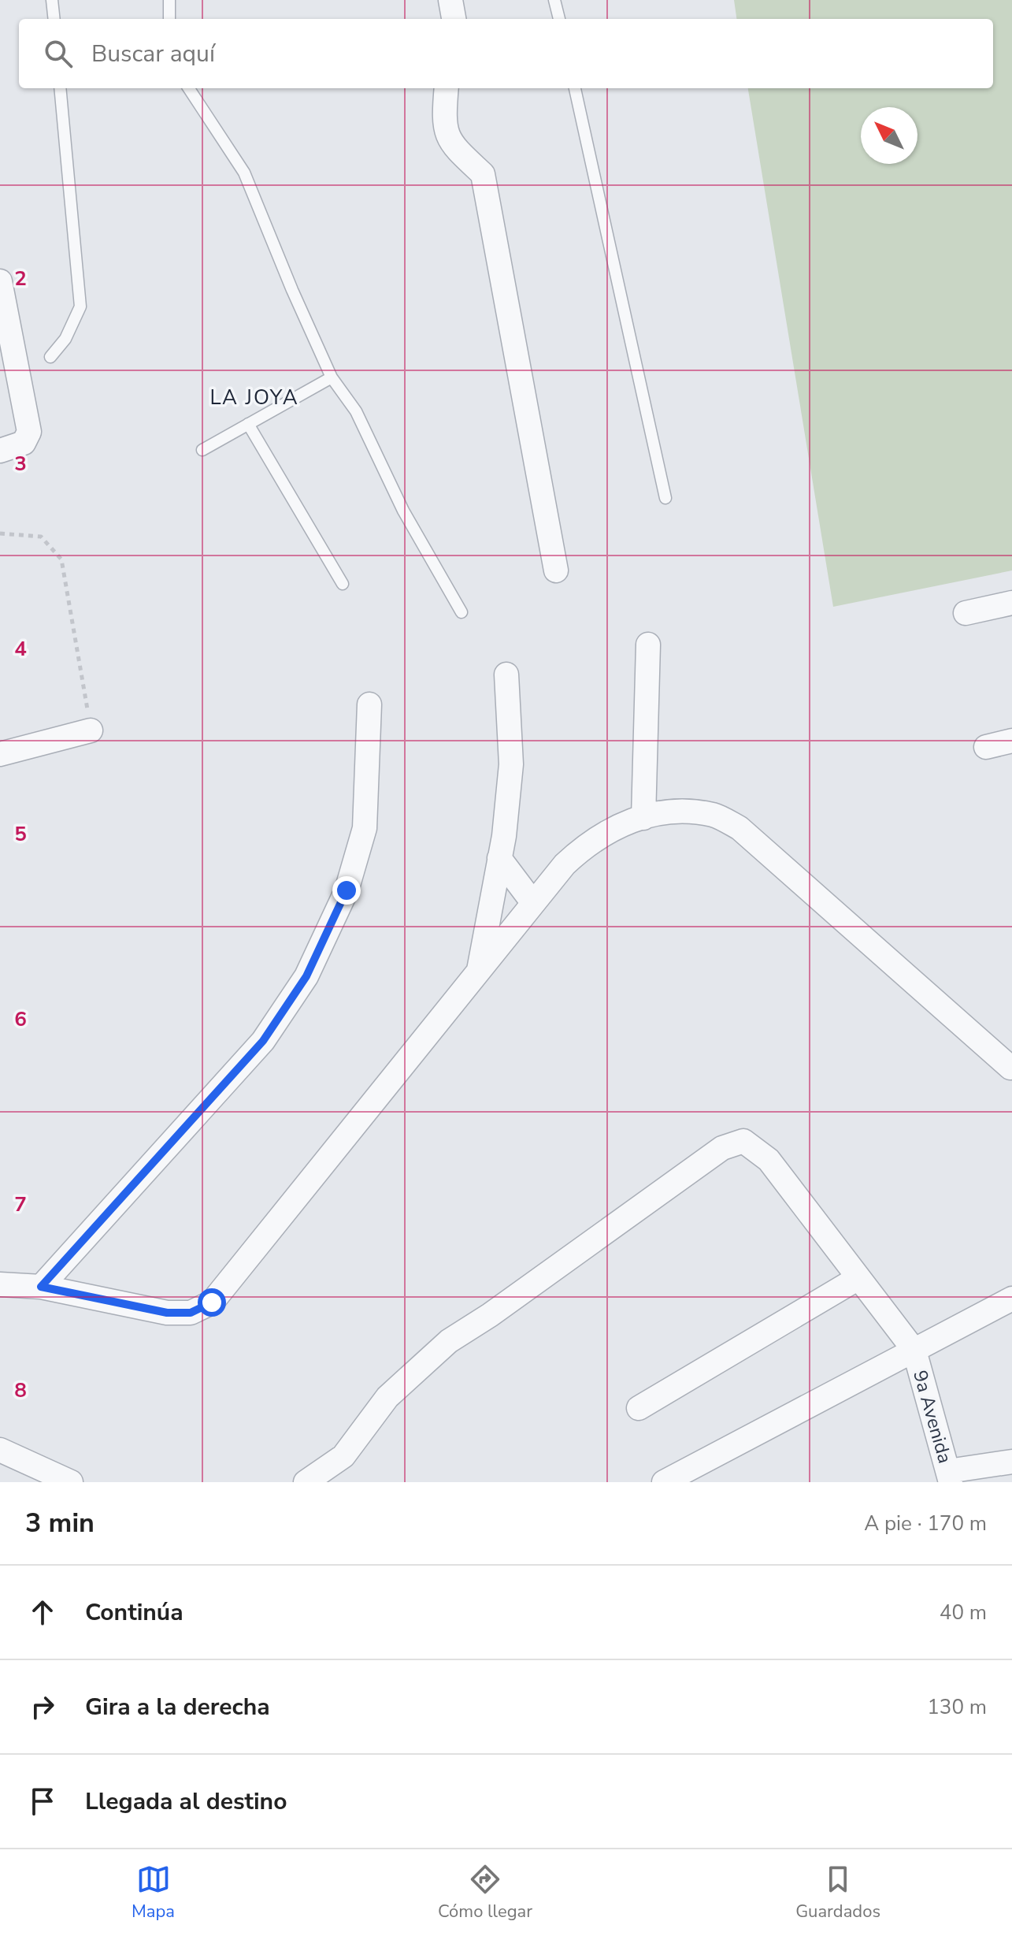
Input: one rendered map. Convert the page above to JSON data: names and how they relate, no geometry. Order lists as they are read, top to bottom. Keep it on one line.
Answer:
{"streets":{"street":["9a Avenida"]},"districts":["LA JOYA"],"north":"top left","page":{"search":"Buscar aquí","heading":["3 min","A pie · 170 m"],"list":[["Continúa","40 m"],["Gira a la derecha","130 m"],"Llegada al destino"],"nav":["Mapa","Cómo llegar","Guardados"]},"grid":{"rows":["2","3","4","5","6","7","8"]}}
